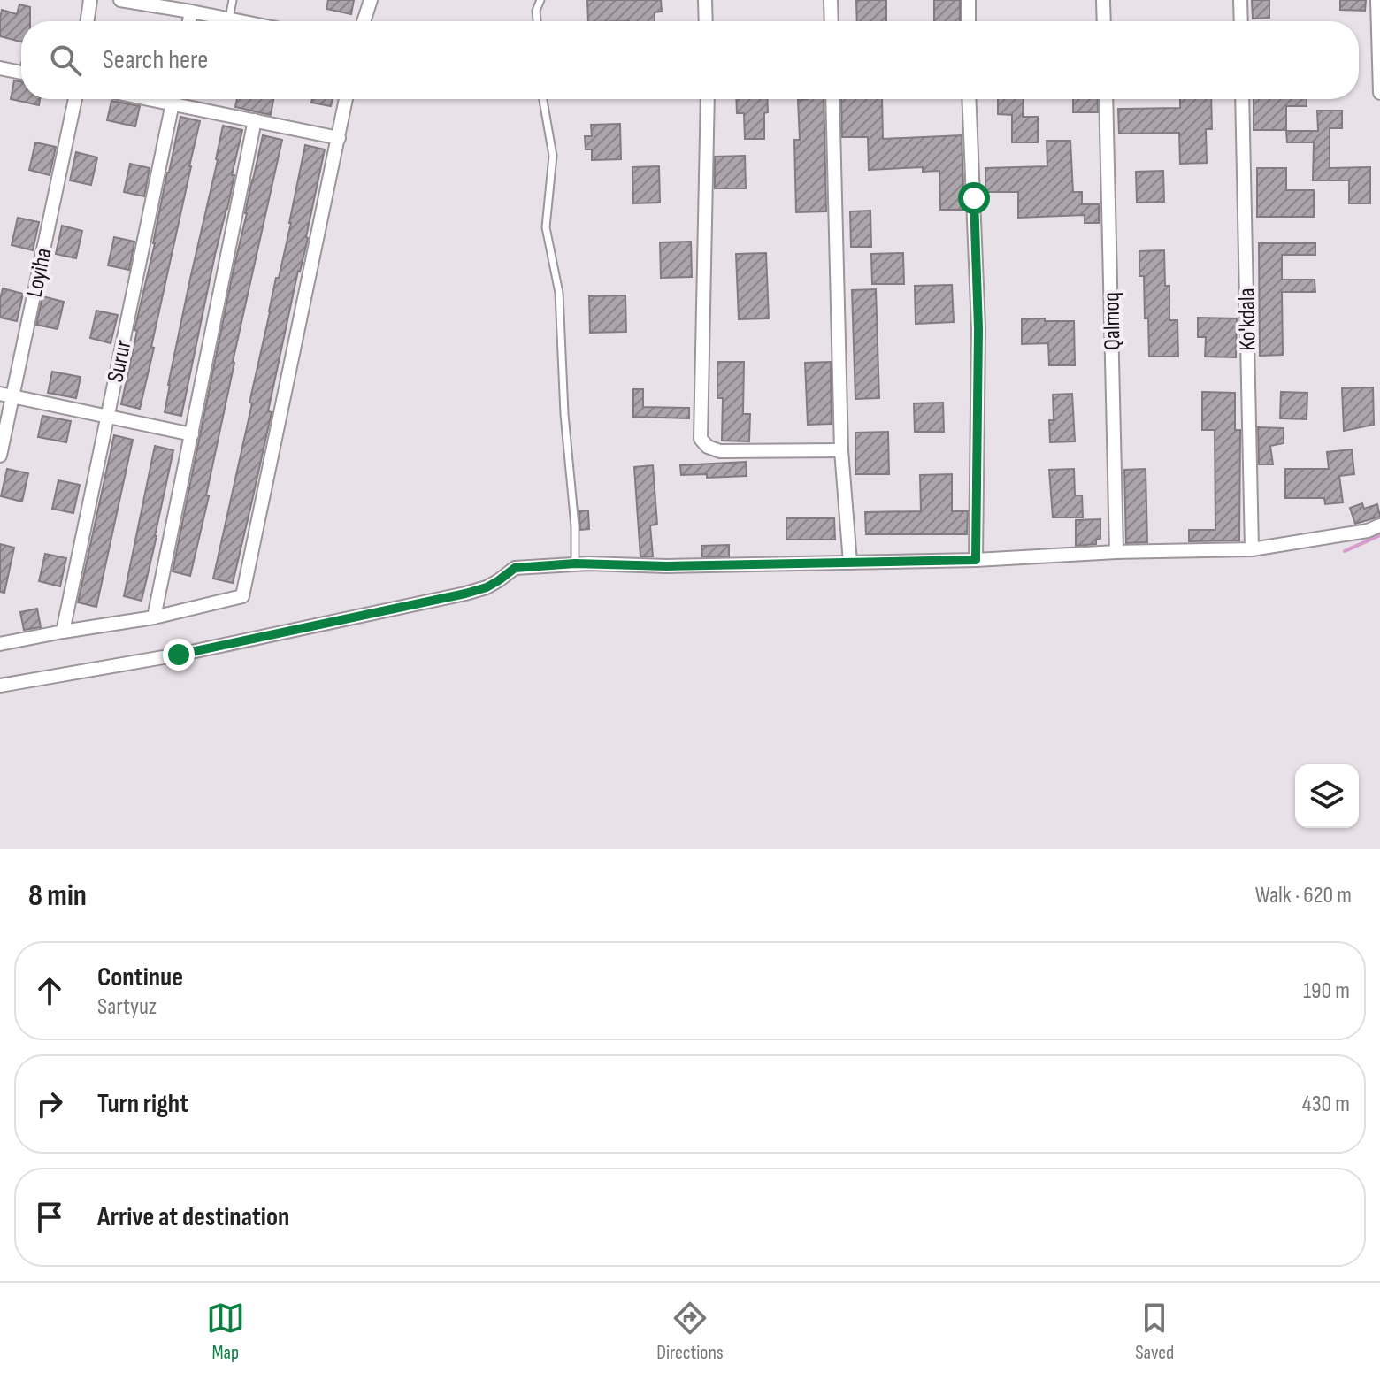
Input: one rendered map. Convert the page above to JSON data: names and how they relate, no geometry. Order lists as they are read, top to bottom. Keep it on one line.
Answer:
{"streets":{"street":["Loyiha","Ko'kdala","Qalmoq","Surur"]},"page":{"search":"Search here","heading":["8 min","Walk · 620 m"],"list":[["Continue","Sartyuz","190 m"],["Turn right","430 m"],"Arrive at destination"],"nav":["Map","Directions","Saved"]}}
